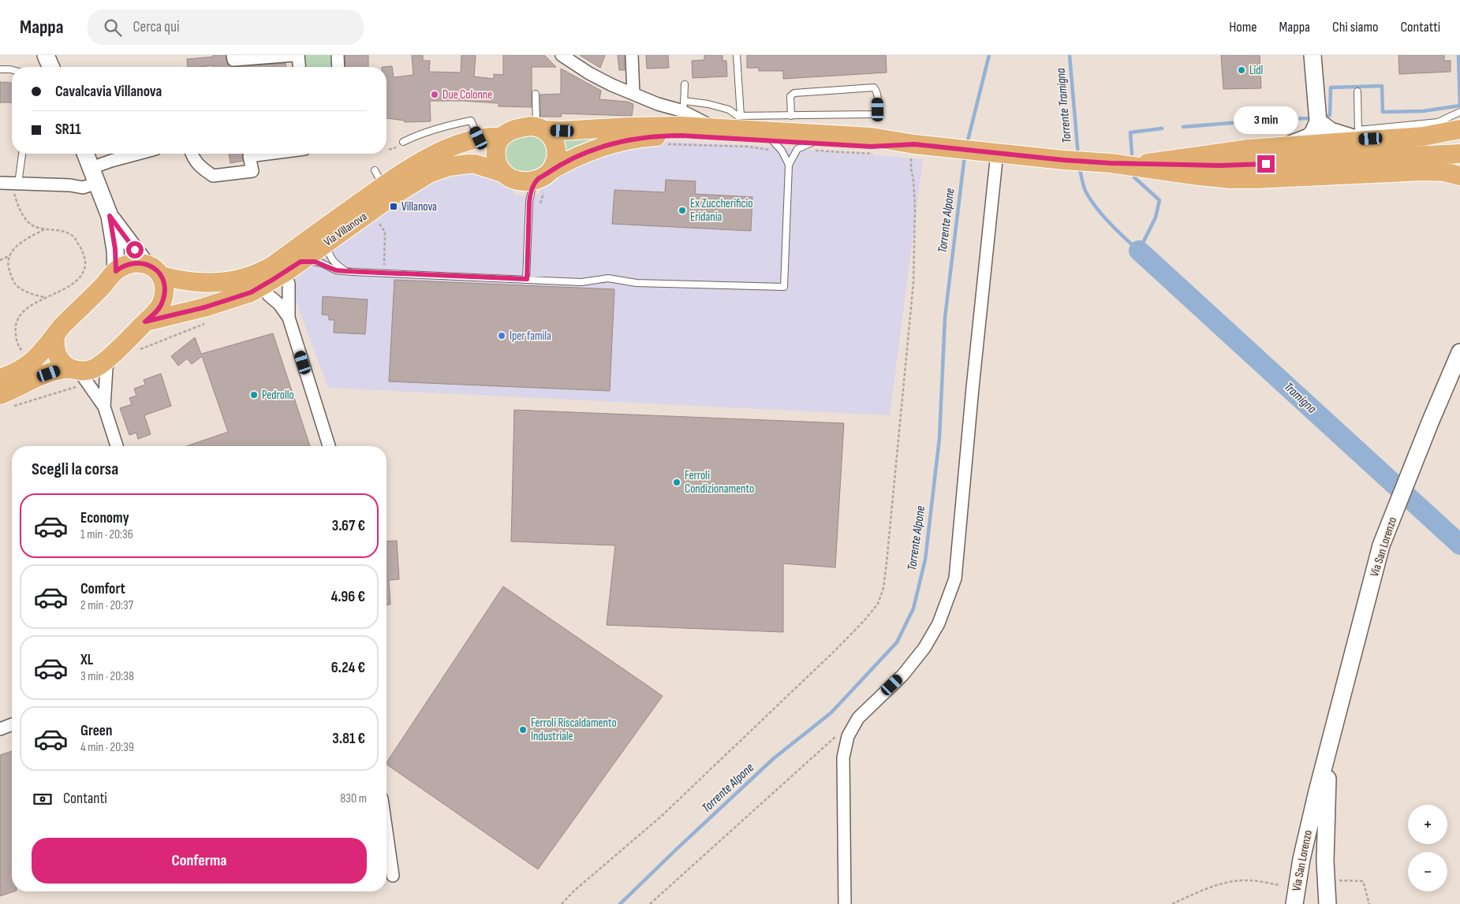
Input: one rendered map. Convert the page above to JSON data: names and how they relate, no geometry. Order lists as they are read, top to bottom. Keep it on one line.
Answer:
{"streets":{"main road":["Via Villanova"],"street":["Via San Lorenzo"]},"water":["Torrente Tramigna","Torrente Alpone","Tramigna"],"places":{"other":["Lidl","Due Colonne","Ex Zuccherificio Eridania","Iper famila","Pedrollo","Ferroli Condizionamento","Ferroli Riscaldamento Industriale"],"transit":["Villanova"]},"page":{"header":"Mappa","search":"Cerca qui","nav":["Home","Mappa","Chi siamo","Contatti"],"banner":["Cavalcavia Villanova","SR11"],"bubble":"3 min","heading":"Scegli la corsa","list":[{"name":"Economy","note":"1 min · 20:36","value":"3.67 €"},{"name":"Comfort","note":"2 min · 20:37","value":"4.96 €"},{"name":"XL","note":"3 min · 20:38","value":"6.24 €"},{"name":"Green","note":"4 min · 20:39","value":"3.81 €"}],"pay":["Contanti","830 m"],"map_buttons":["+","−"],"buttons":"Conferma"}}
